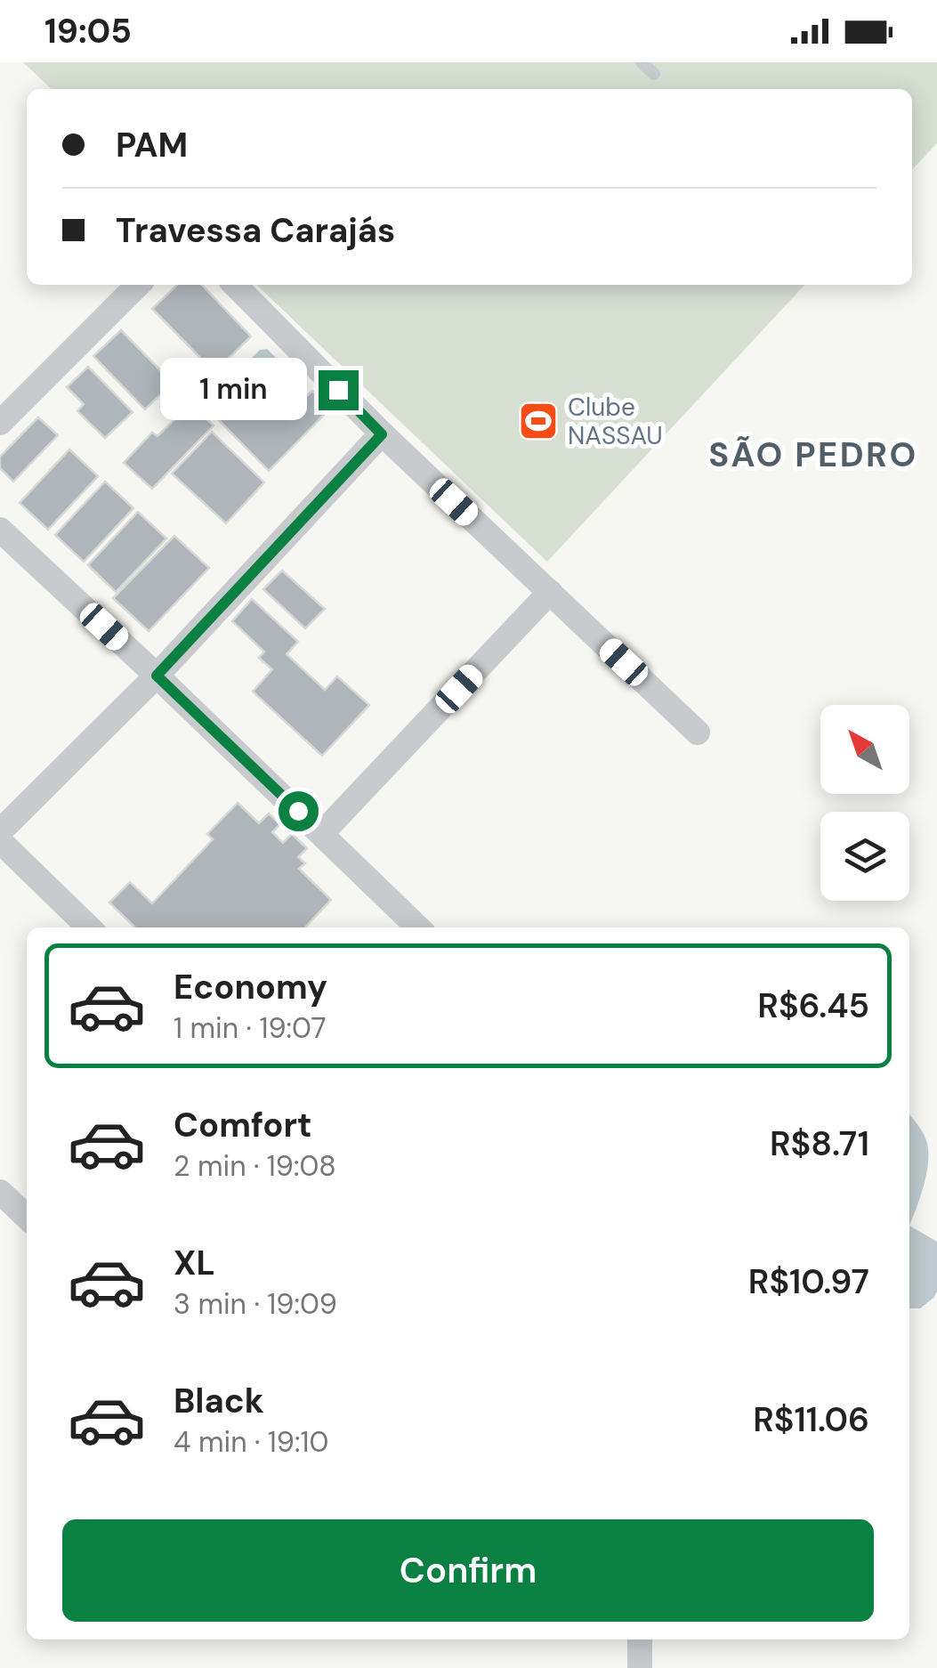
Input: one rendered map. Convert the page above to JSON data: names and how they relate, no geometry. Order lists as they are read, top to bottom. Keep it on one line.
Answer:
{"districts":["SÃO PEDRO"],"places":{"sports":["Clube NASSAU"]},"north":"top left","page":{"status":"19:05","banner":["PAM","Travessa Carajás"],"bubble":"1 min","list":[{"name":"Economy","note":"1 min · 19:07","value":"R$6.45"},{"name":"Comfort","note":"2 min · 19:08","value":"R$8.71"},{"name":"XL","note":"3 min · 19:09","value":"R$10.97"},{"name":"Black","note":"4 min · 19:10","value":"R$11.06"}],"buttons":"Confirm"}}
